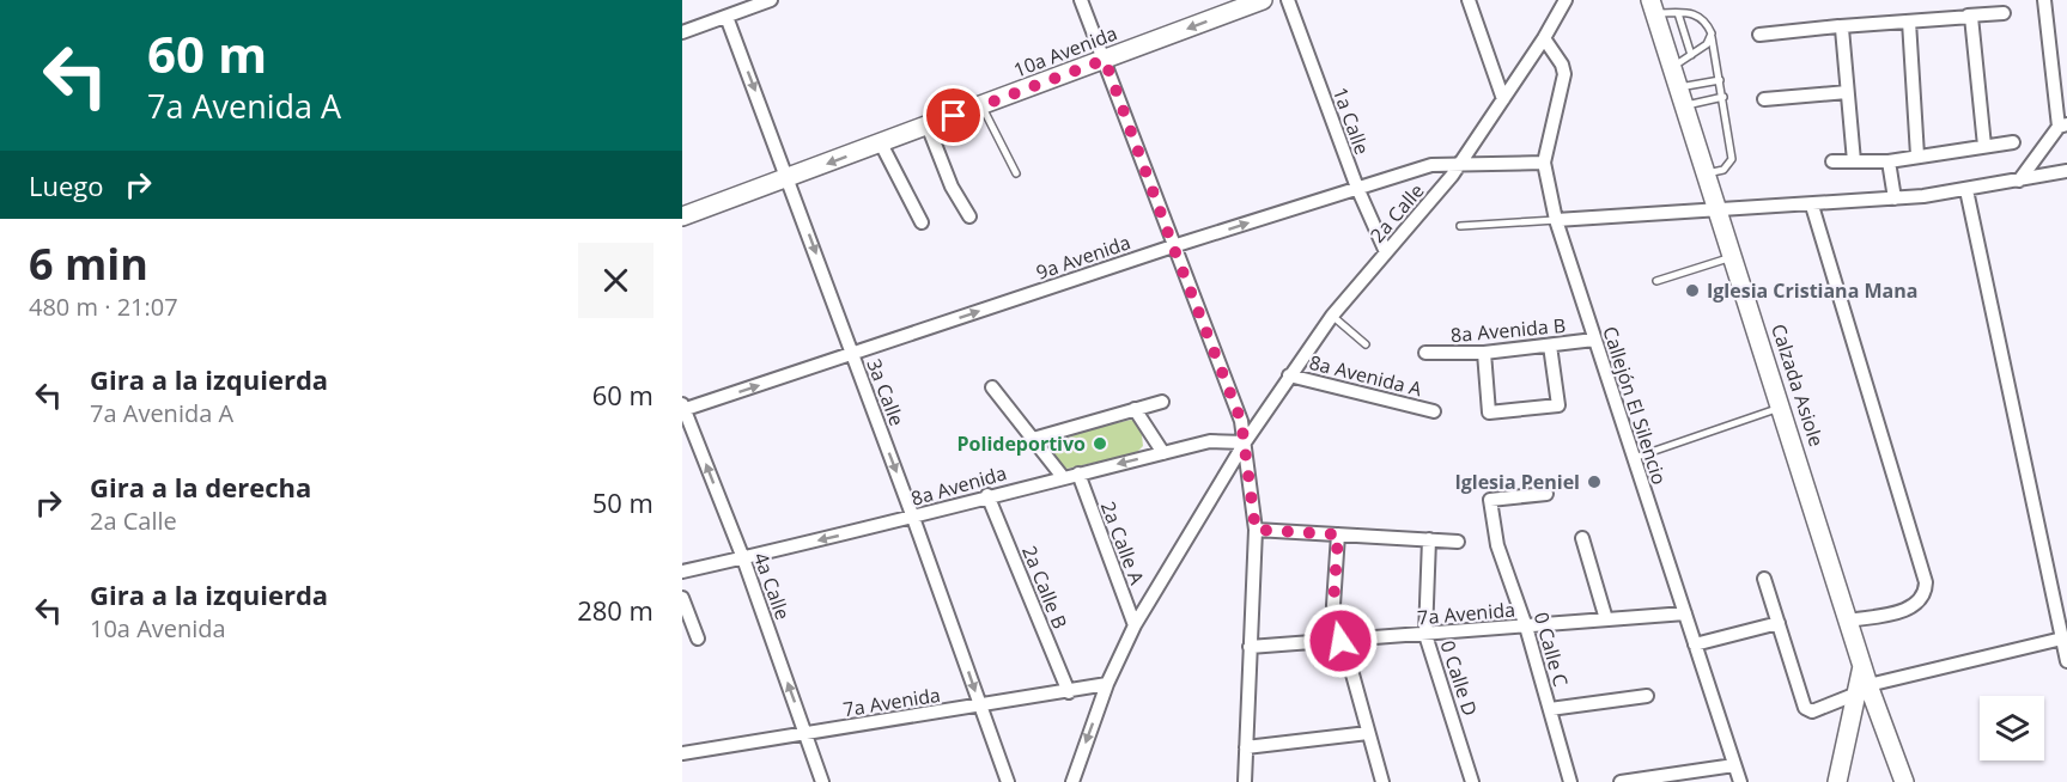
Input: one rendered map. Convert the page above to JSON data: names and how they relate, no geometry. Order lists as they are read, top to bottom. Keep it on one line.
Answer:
{"streets":{"main road":["10a Avenida","Calzada Asiole"],"street":["1a Calle","2a Calle","9a Avenida","8a Avenida B","8a Avenida A","3a Calle","Callejón El Silencio","8a Avenida","2a Calle A","4a Calle","2a Calle B","7a Avenida","0 Calle C","0 Calle D"]},"crossings":[["10a Avenida","3a Calle"],["1a Calle","2a Calle"],["1a Calle","9a Avenida"],["2a Calle","9a Avenida"],["2a Calle","8a Avenida A"],["2a Calle","Callejón El Silencio"],["2a Calle","8a Avenida"],["9a Avenida","3a Calle"],["9a Avenida","Callejón El Silencio"],["9a Avenida","4a Calle"],["8a Avenida B","Callejón El Silencio"],["3a Calle","8a Avenida"],["3a Calle","7a Avenida"],["Callejón El Silencio","7a Avenida"],["8a Avenida","2a Calle A"],["8a Avenida","4a Calle"],["8a Avenida","2a Calle B"],["4a Calle","7a Avenida"],["2a Calle B","7a Avenida"],["7a Avenida","0 Calle C"],["7a Avenida","0 Calle D"]],"one_way":["10a Avenida","9a Avenida","3a Calle","4a Calle"],"places":["Iglesia Cristiana Mana","Polideportivo","Iglesia Peniel"],"page":{"turn":["60 m","7a Avenida A"],"then":"Luego","heading":["6 min","480 m · 21:07"],"list":[{"name":"Gira a la izquierda","note":"7a Avenida A","value":"60 m"},{"name":"Gira a la derecha","note":"2a Calle","value":"50 m"},{"name":"Gira a la izquierda","note":"10a Avenida","value":"280 m"}]}}
